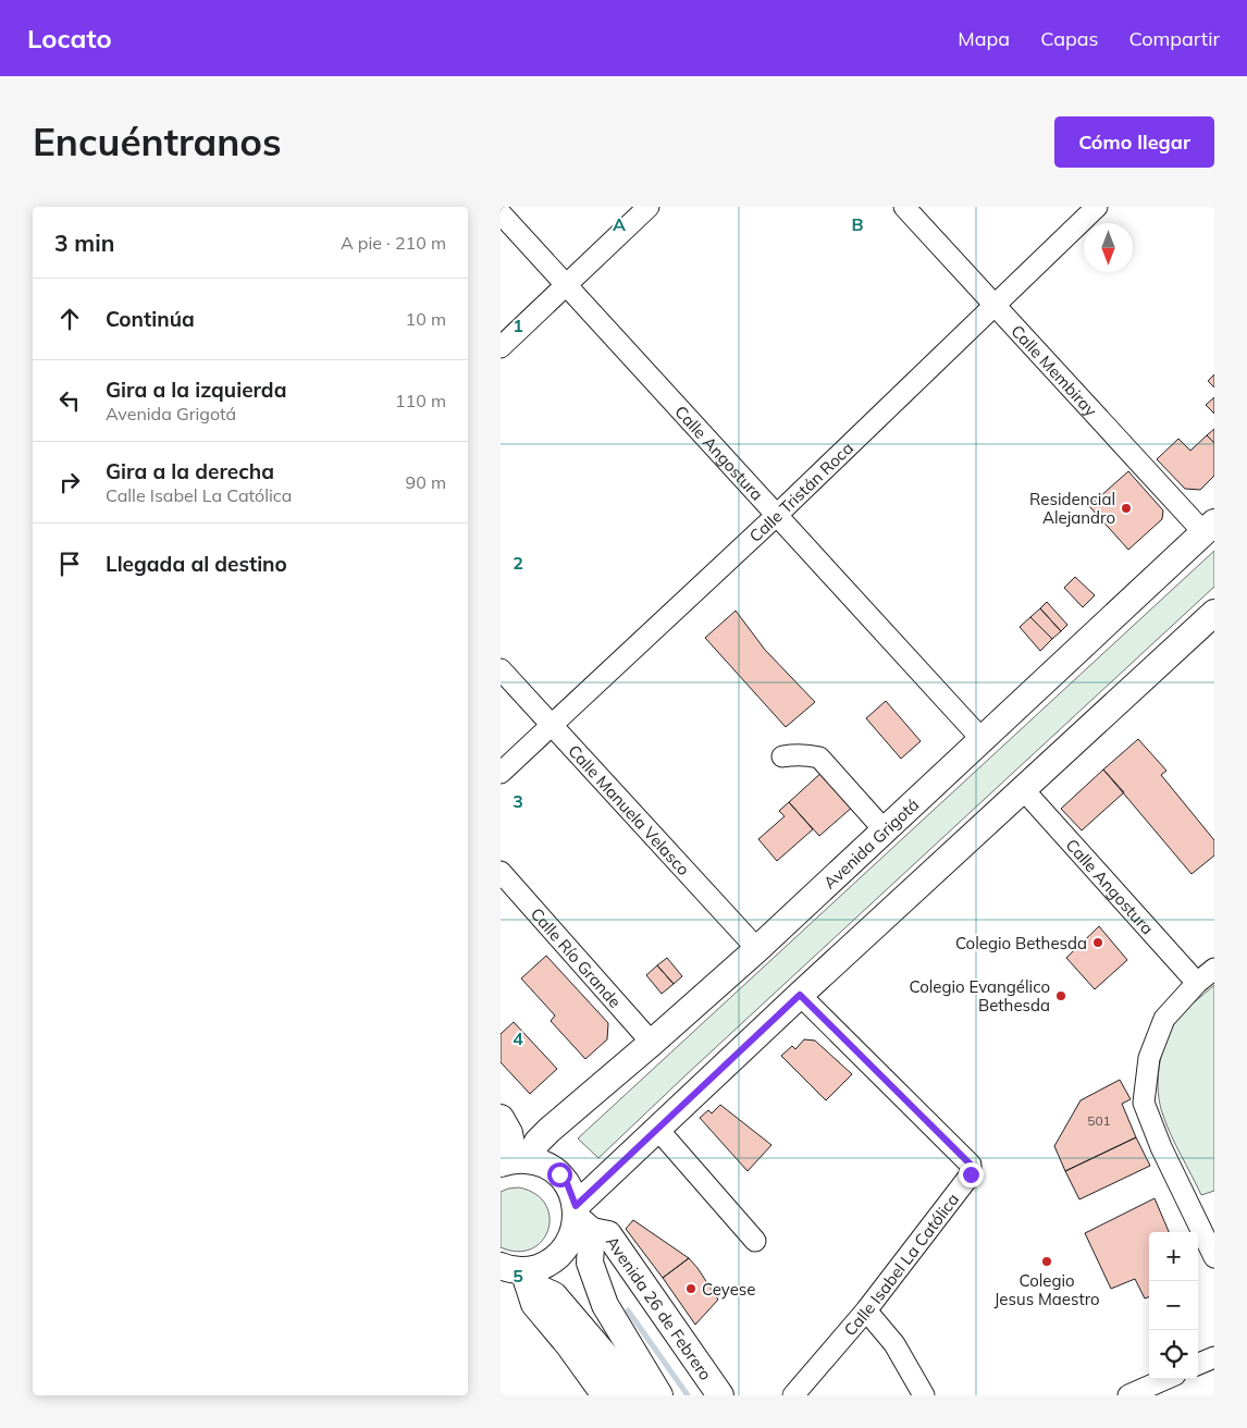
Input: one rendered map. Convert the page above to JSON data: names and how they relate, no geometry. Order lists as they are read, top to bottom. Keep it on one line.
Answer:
{"streets":{"main road":["Avenida Grigotá","Avenida 26 de Febrero"],"street":["Calle Membiray","Calle Angostura","Calle Tristán Roca","Calle Manuela Velasco","Calle Río Grande","Calle Isabel La Católica"]},"crossings":[["Calle Membiray","Calle Tristán Roca"],["Calle Membiray","Avenida Grigotá"],["Calle Angostura","Calle Tristán Roca"],["Calle Angostura","Avenida Grigotá"],["Calle Tristán Roca","Calle Manuela Velasco"],["Calle Manuela Velasco","Avenida Grigotá"],["Avenida Grigotá","Calle Río Grande"]],"places":["Residencial Alejandro","Colegio Bethesda","Colegio Evangélico Bethesda","Colegio Jesus Maestro","Ceyese"],"house_numbers":["501"],"north":"bottom","page":{"header":"Locato","nav":["Mapa","Capas","Compartir"],"buttons":"Cómo llegar","title":"Encuéntranos","heading":["3 min","A pie · 210 m"],"list":[["Continúa","10 m"],["Gira a la izquierda","Avenida Grigotá","110 m"],["Gira a la derecha","Calle Isabel La Católica","90 m"],"Llegada al destino"],"map_buttons":["+","−"]},"grid":{"columns":["A","B"],"rows":["1","2","3","4","5"]}}
